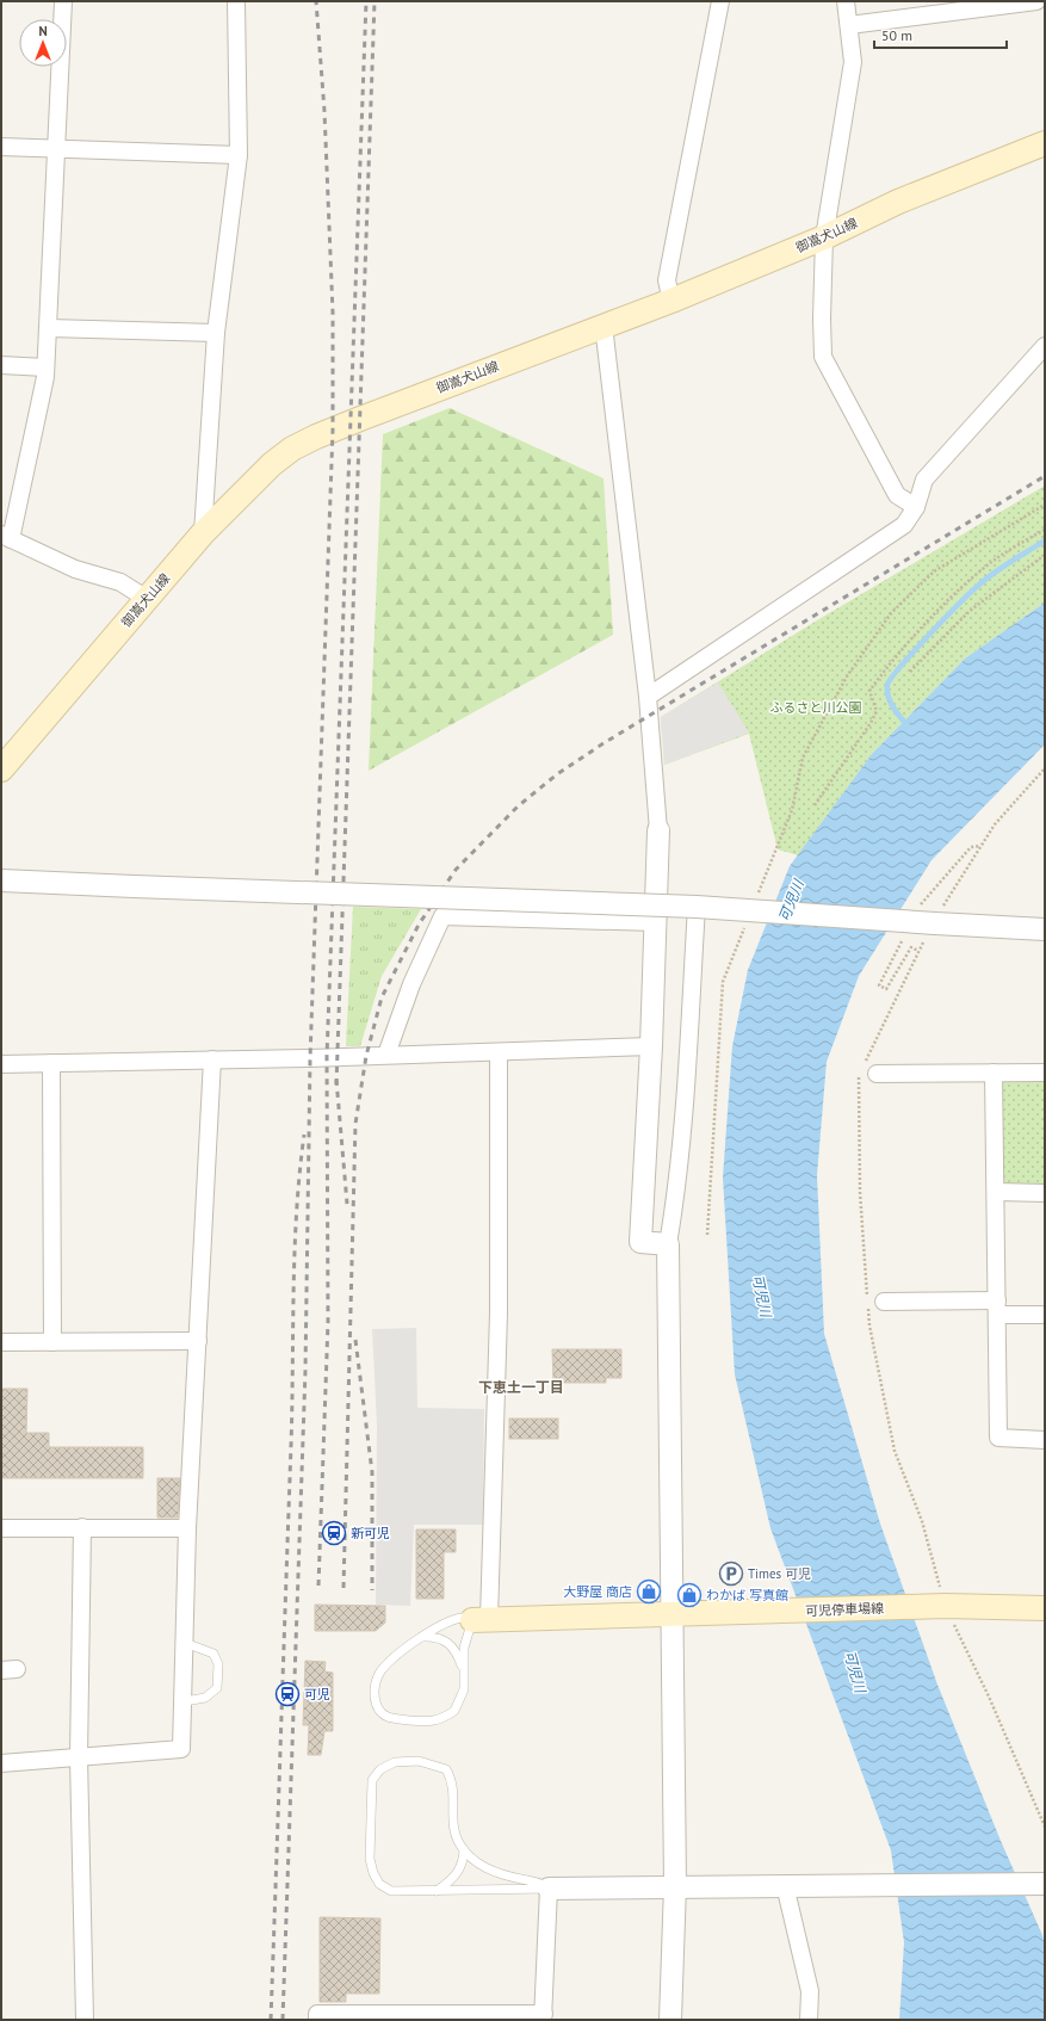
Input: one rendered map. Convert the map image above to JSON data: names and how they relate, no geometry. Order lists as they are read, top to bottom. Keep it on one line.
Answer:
{"streets":{"main road":["御嵩犬山線","可児停車場線"]},"districts":["下恵土一丁目"],"water":["可児川"],"parks":["ふるさと川公園"],"places":{"station":["新可児","可児"],"parking":["Times 可児"],"shop":["大野屋 商店","わかば 写真館"]},"scale_bar":"50 m","north":"top"}
